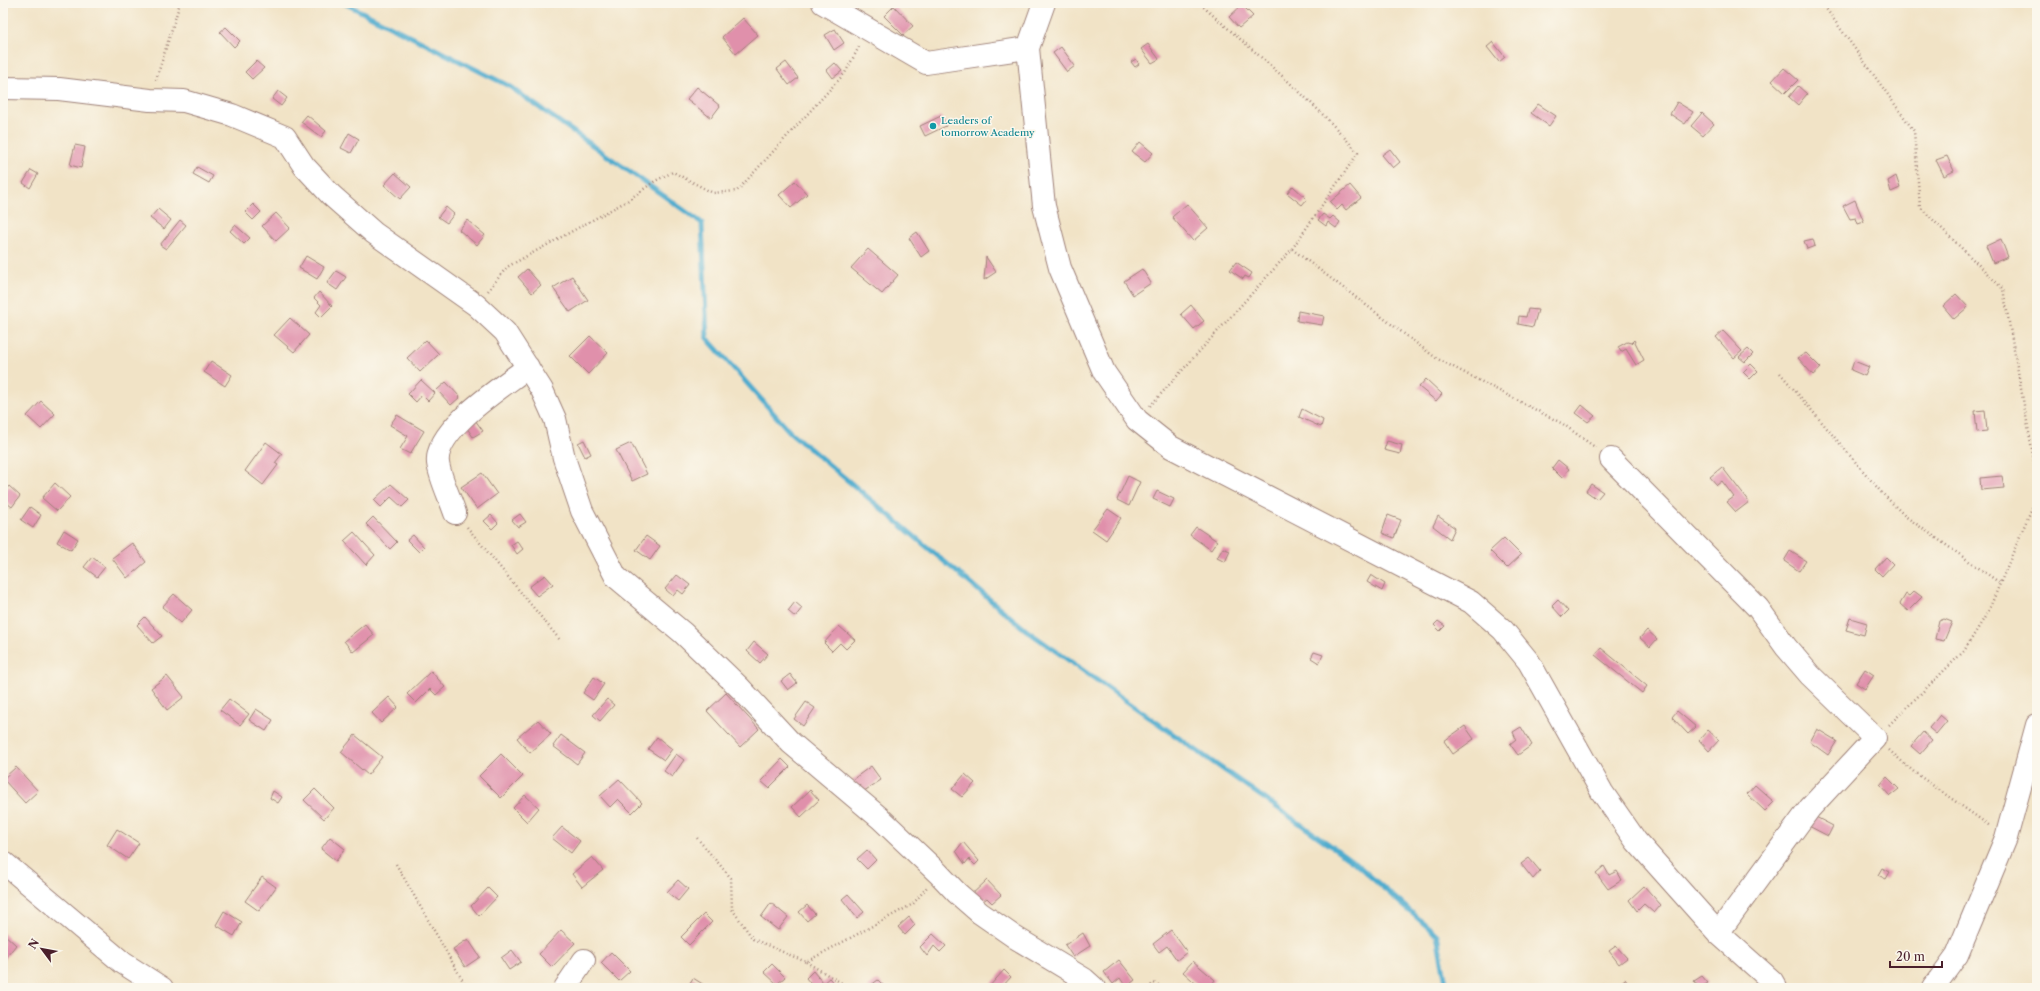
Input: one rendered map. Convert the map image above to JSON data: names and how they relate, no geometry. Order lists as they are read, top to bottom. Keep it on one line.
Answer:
{"places":["Leaders of tomorrow Academy"],"scale_bar":"20 m","north":"top left"}
